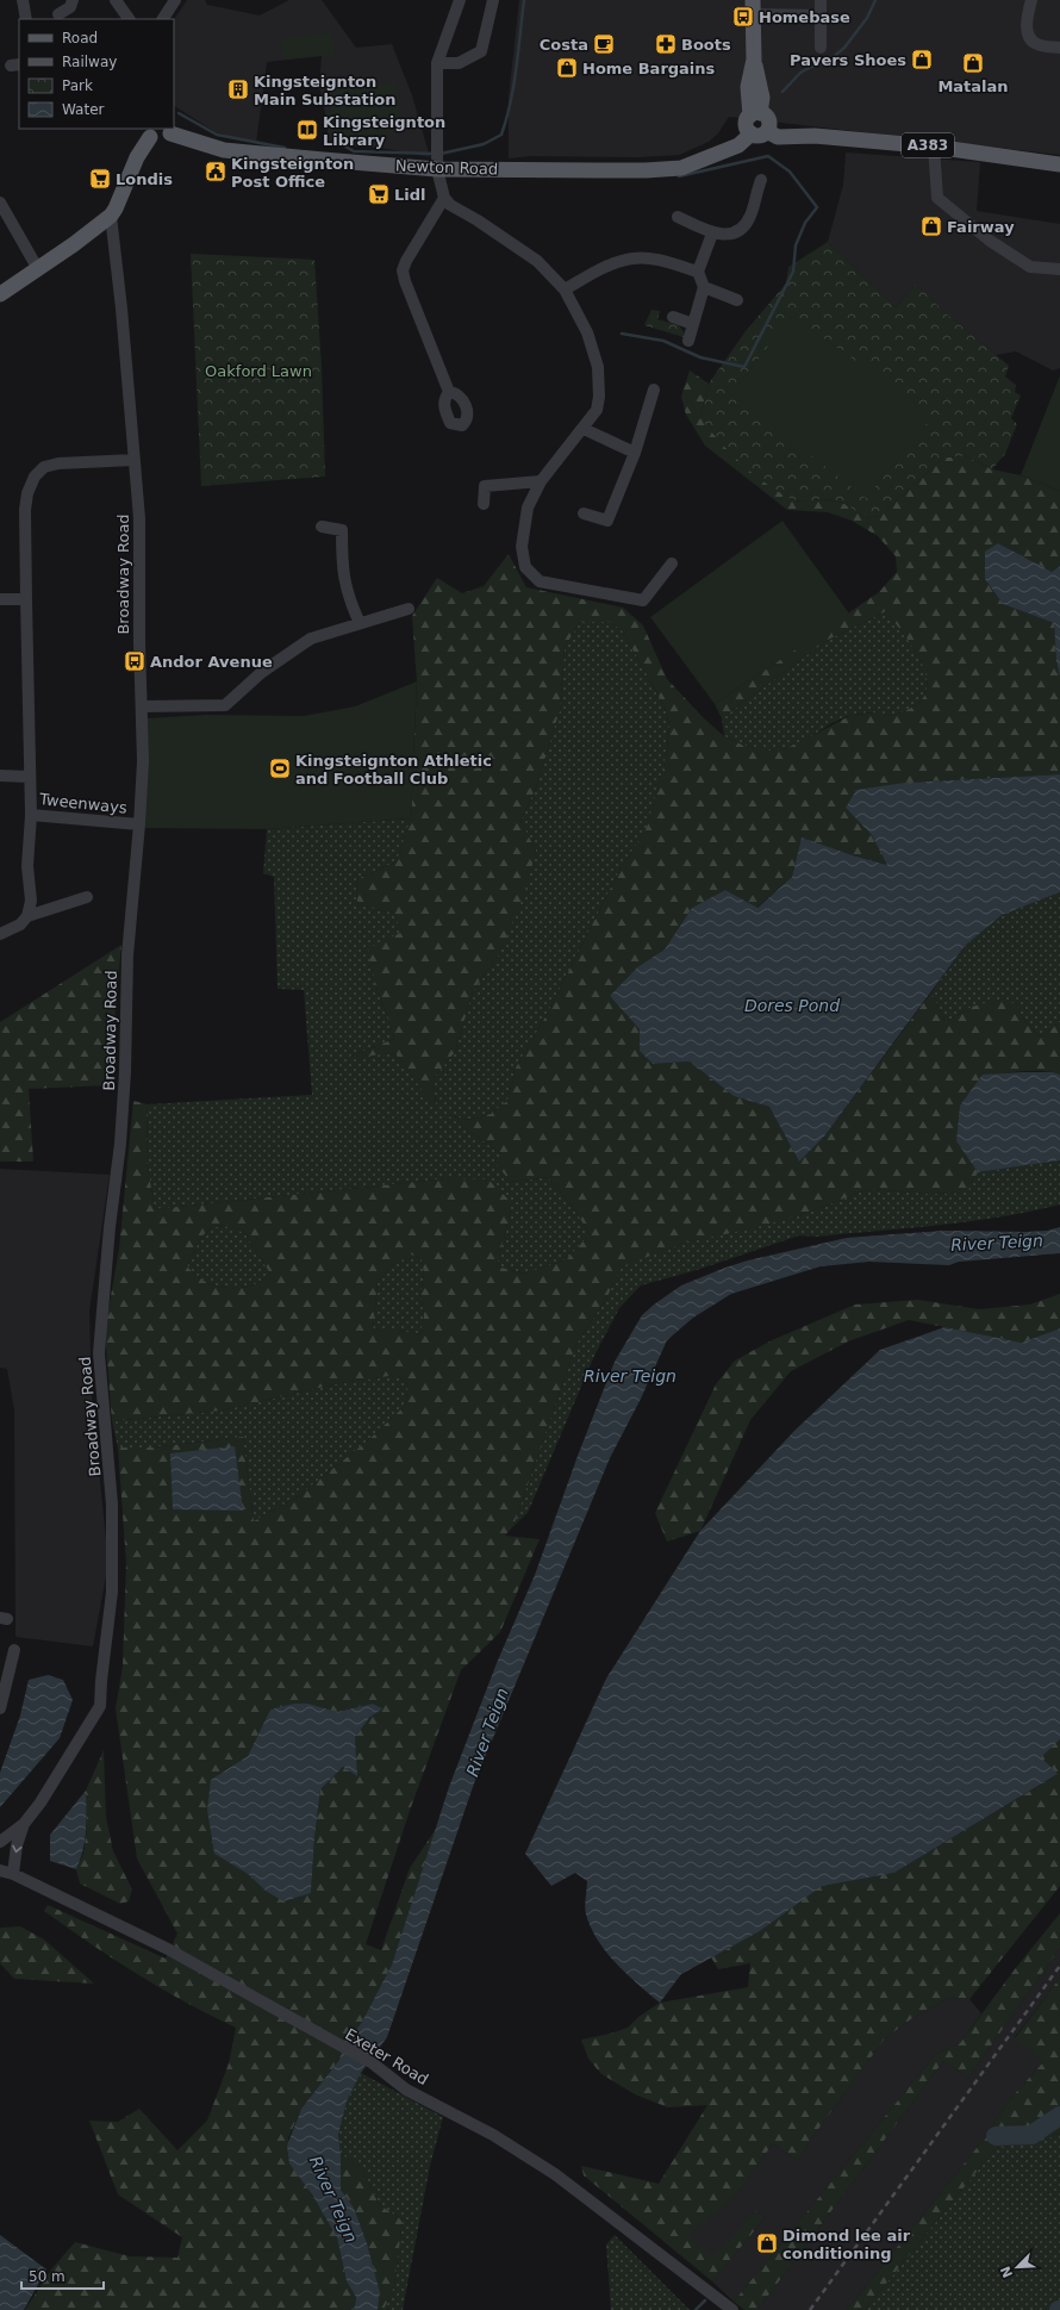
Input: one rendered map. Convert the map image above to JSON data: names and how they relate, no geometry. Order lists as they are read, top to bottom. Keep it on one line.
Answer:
{"streets":{"main road":["A383","Newton Road"],"street":["Broadway Road","Tweenways","Exeter Road"]},"crossings":[["A383","Newton Road"],["Broadway Road","Tweenways"],["Broadway Road","Exeter Road"]],"water":["Dores Pond","River Teign"],"parks":["Oakford Lawn"],"places":{"bus stop":["Homebase","Andor Avenue"],"cafe":["Costa"],"pharmacy":["Boots"],"shop":["Pavers Shoes","Matalan","Home Bargains","Fairway","Dimond lee air conditioning"],"building":["Kingsteignton Main Substation"],"library":["Kingsteignton Library"],"public building":["Kingsteignton Post Office"],"supermarket":["Londis","Lidl"],"sports":["Kingsteignton Athletic and Football Club"]},"legend":["Road","Railway","Park","Water"],"scale_bar":"50 m","north":"bottom left"}
